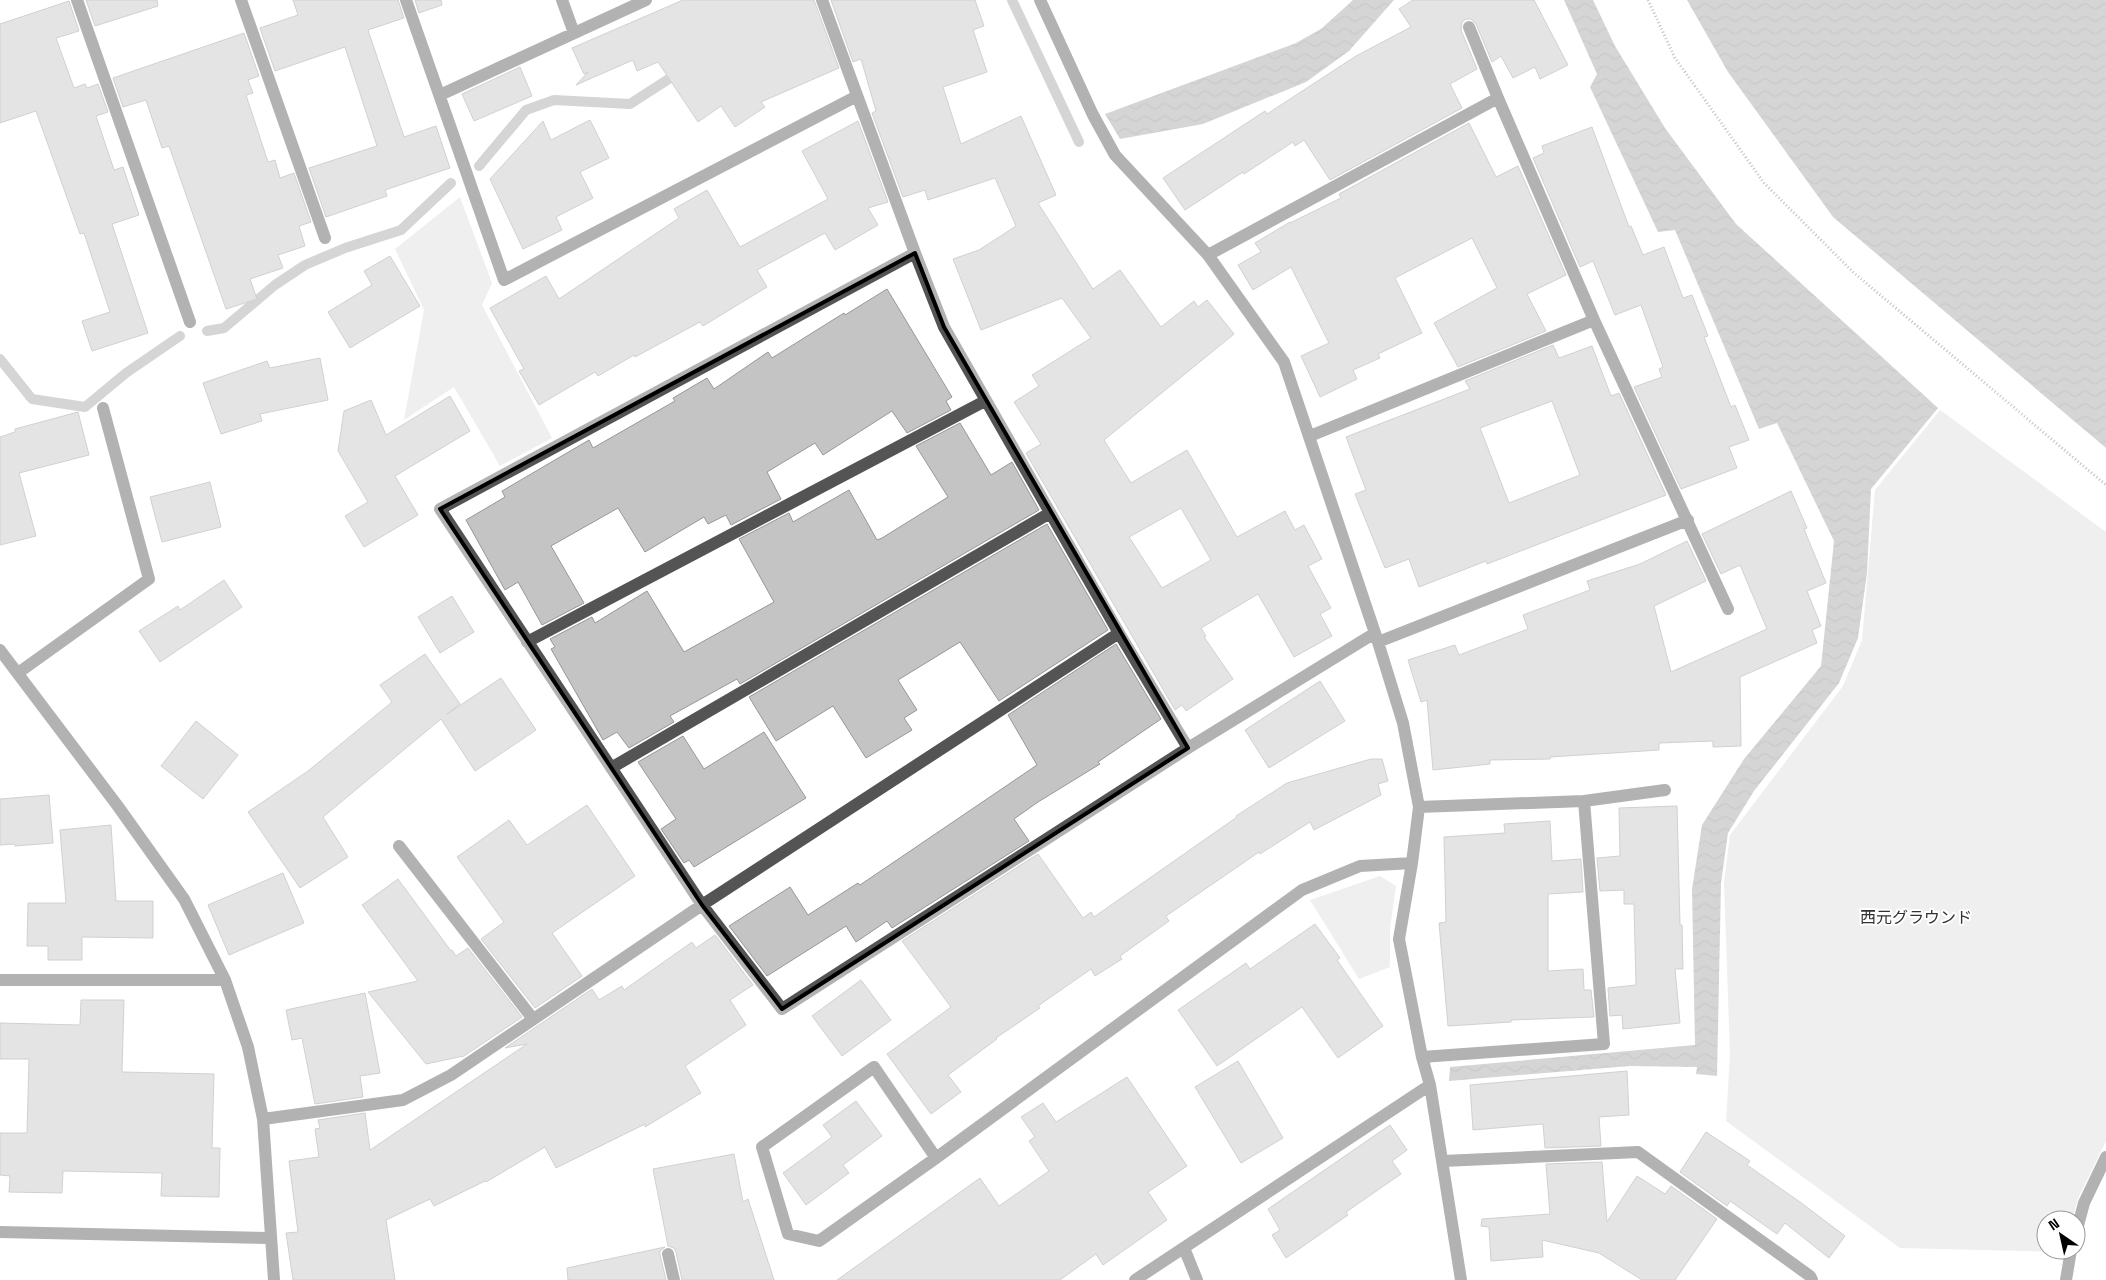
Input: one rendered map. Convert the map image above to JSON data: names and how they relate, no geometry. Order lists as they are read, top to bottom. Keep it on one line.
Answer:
{"parks":["西元グラウンド"],"north":"top left"}
